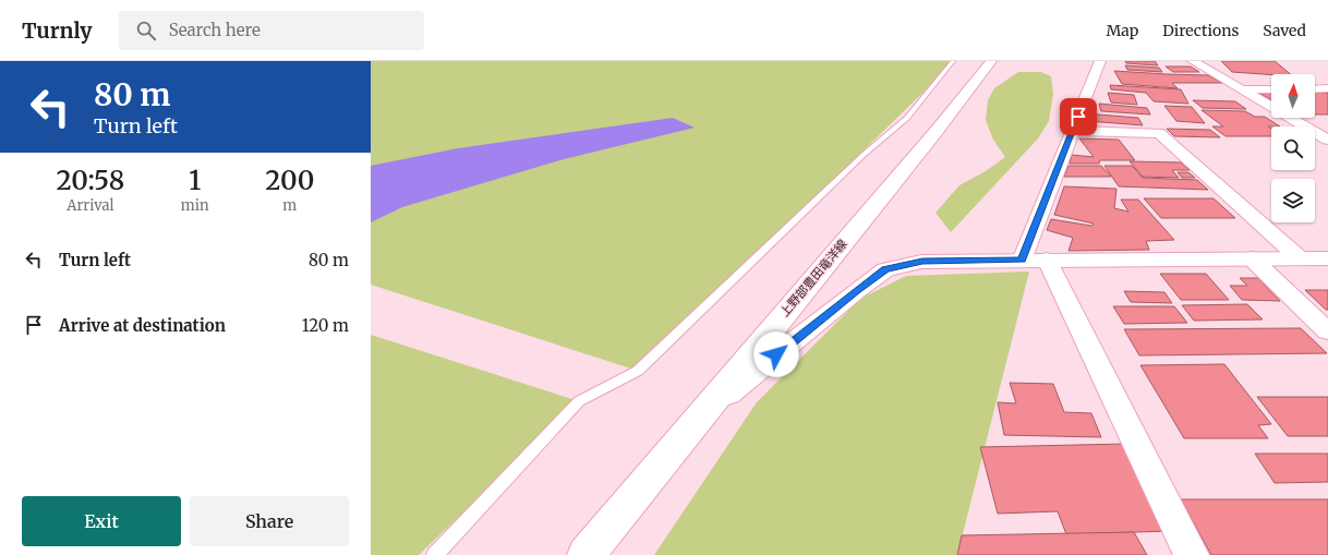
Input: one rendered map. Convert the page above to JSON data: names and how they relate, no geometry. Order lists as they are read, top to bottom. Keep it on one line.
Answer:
{"streets":{"main road":["上野部豊田竜洋線"]},"north":"top","page":{"header":"Turnly","search":"Search here","nav":["Map","Directions","Saved"],"turn":["80 m","Turn left"],"eta":["20:58","Arrival","1","min","200","m"],"list":[{"name":"Turn left","value":"80 m"},{"name":"Arrive at destination","value":"120 m"}],"buttons":["Exit","Share"]}}
